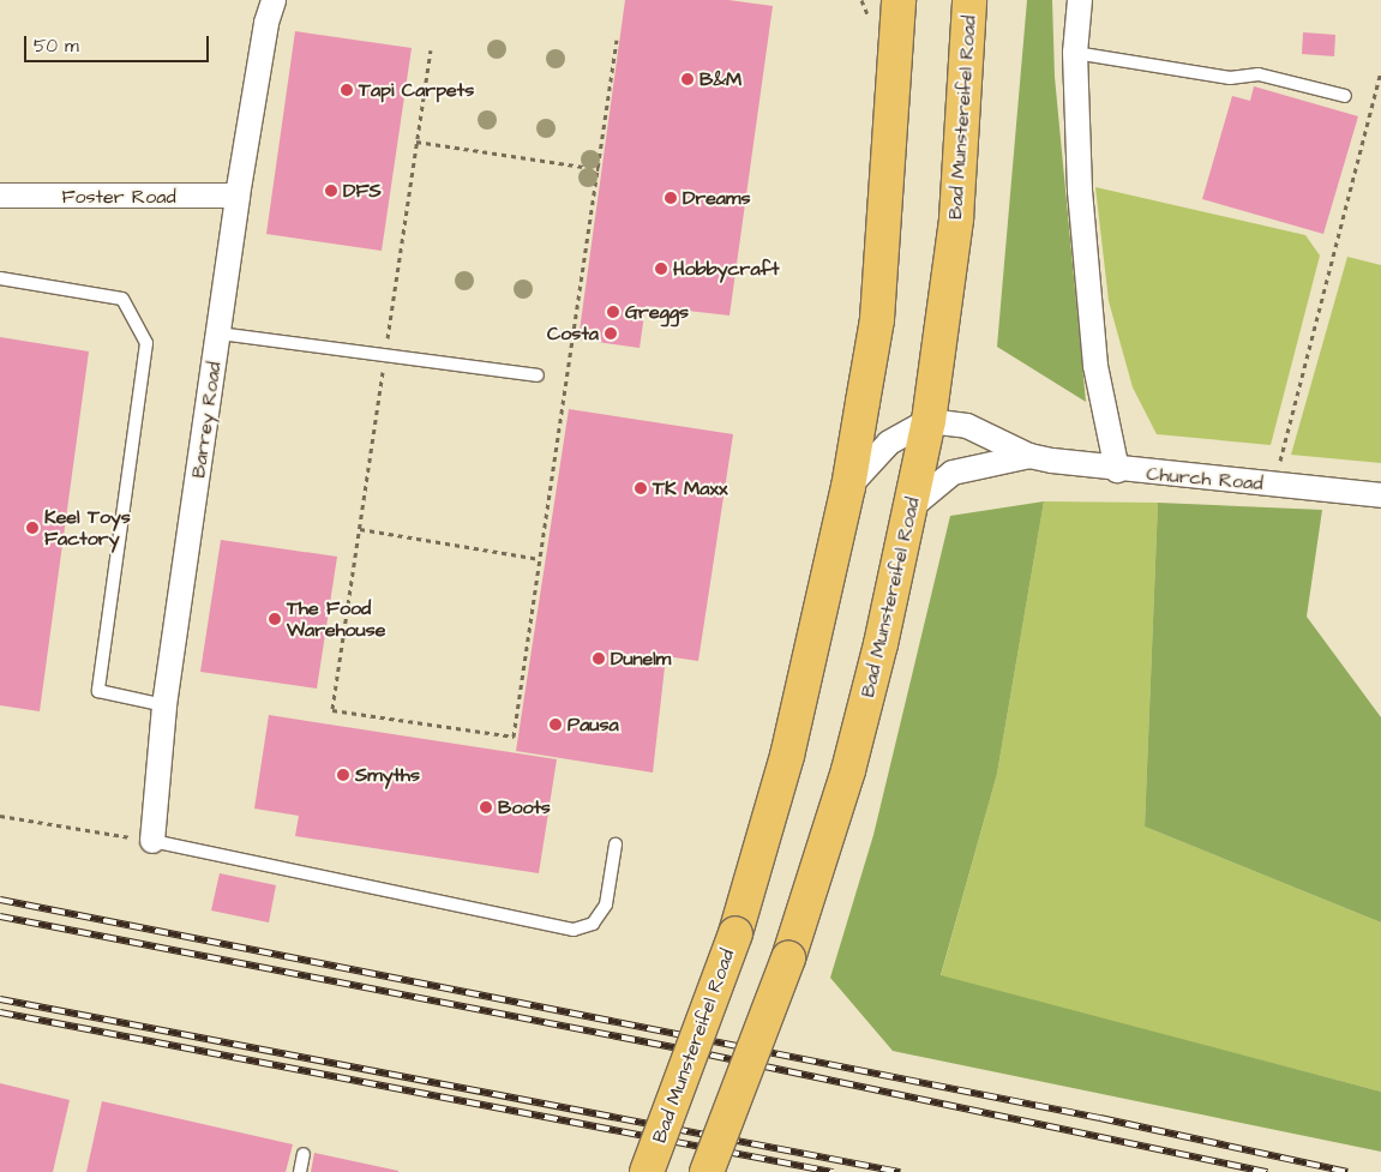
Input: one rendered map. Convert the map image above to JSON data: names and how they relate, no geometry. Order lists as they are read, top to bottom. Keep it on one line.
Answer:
{"streets":{"highway":["Bad Munstereifel Road"],"street":["Foster Road","Barrey Road","Church Road"]},"crossings":[["Bad Munstereifel Road","Church Road"],["Foster Road","Barrey Road"]],"places":["B&M","Tapi Carpets","DFS","Dreams","Hobbycraft","Greggs","Costa","TK Maxx","Keel Toys Factory","The Food Warehouse","Dunelm","Pausa","Smyths","Boots"],"scale_bar":"50 m"}
